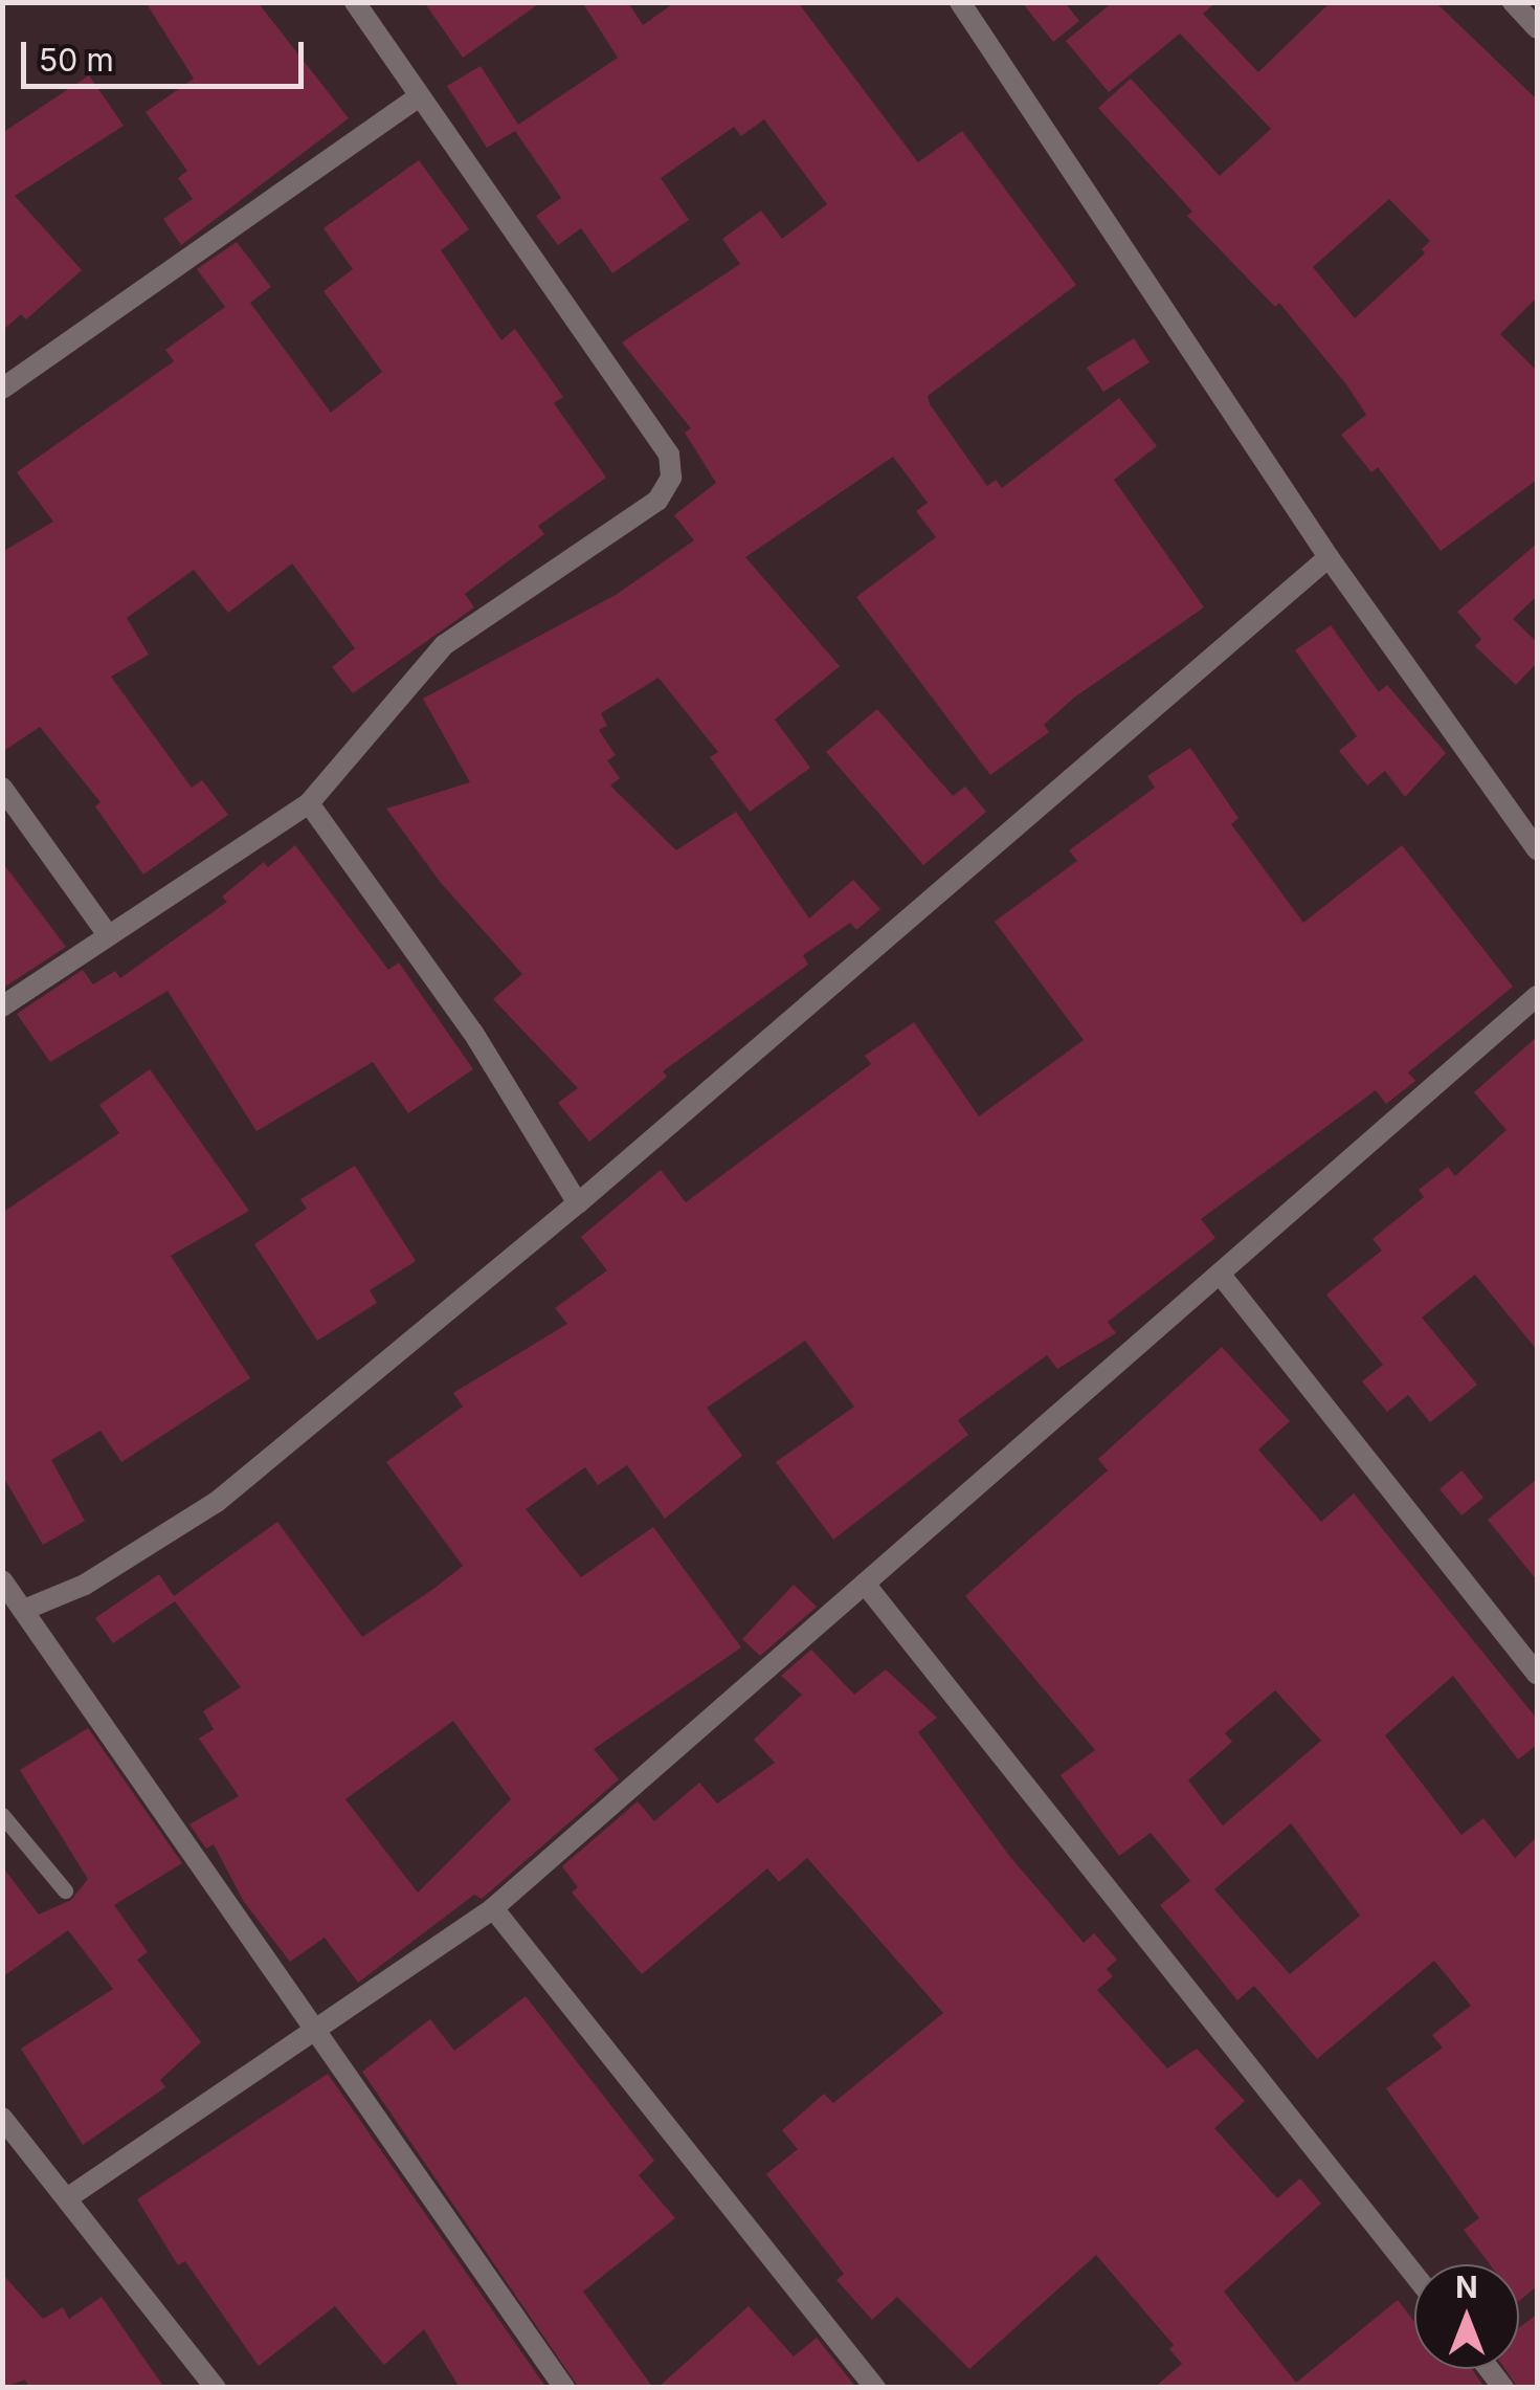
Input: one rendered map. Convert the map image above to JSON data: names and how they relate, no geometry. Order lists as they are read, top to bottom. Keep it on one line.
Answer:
{"scale_bar":"50 m","north":"top"}
